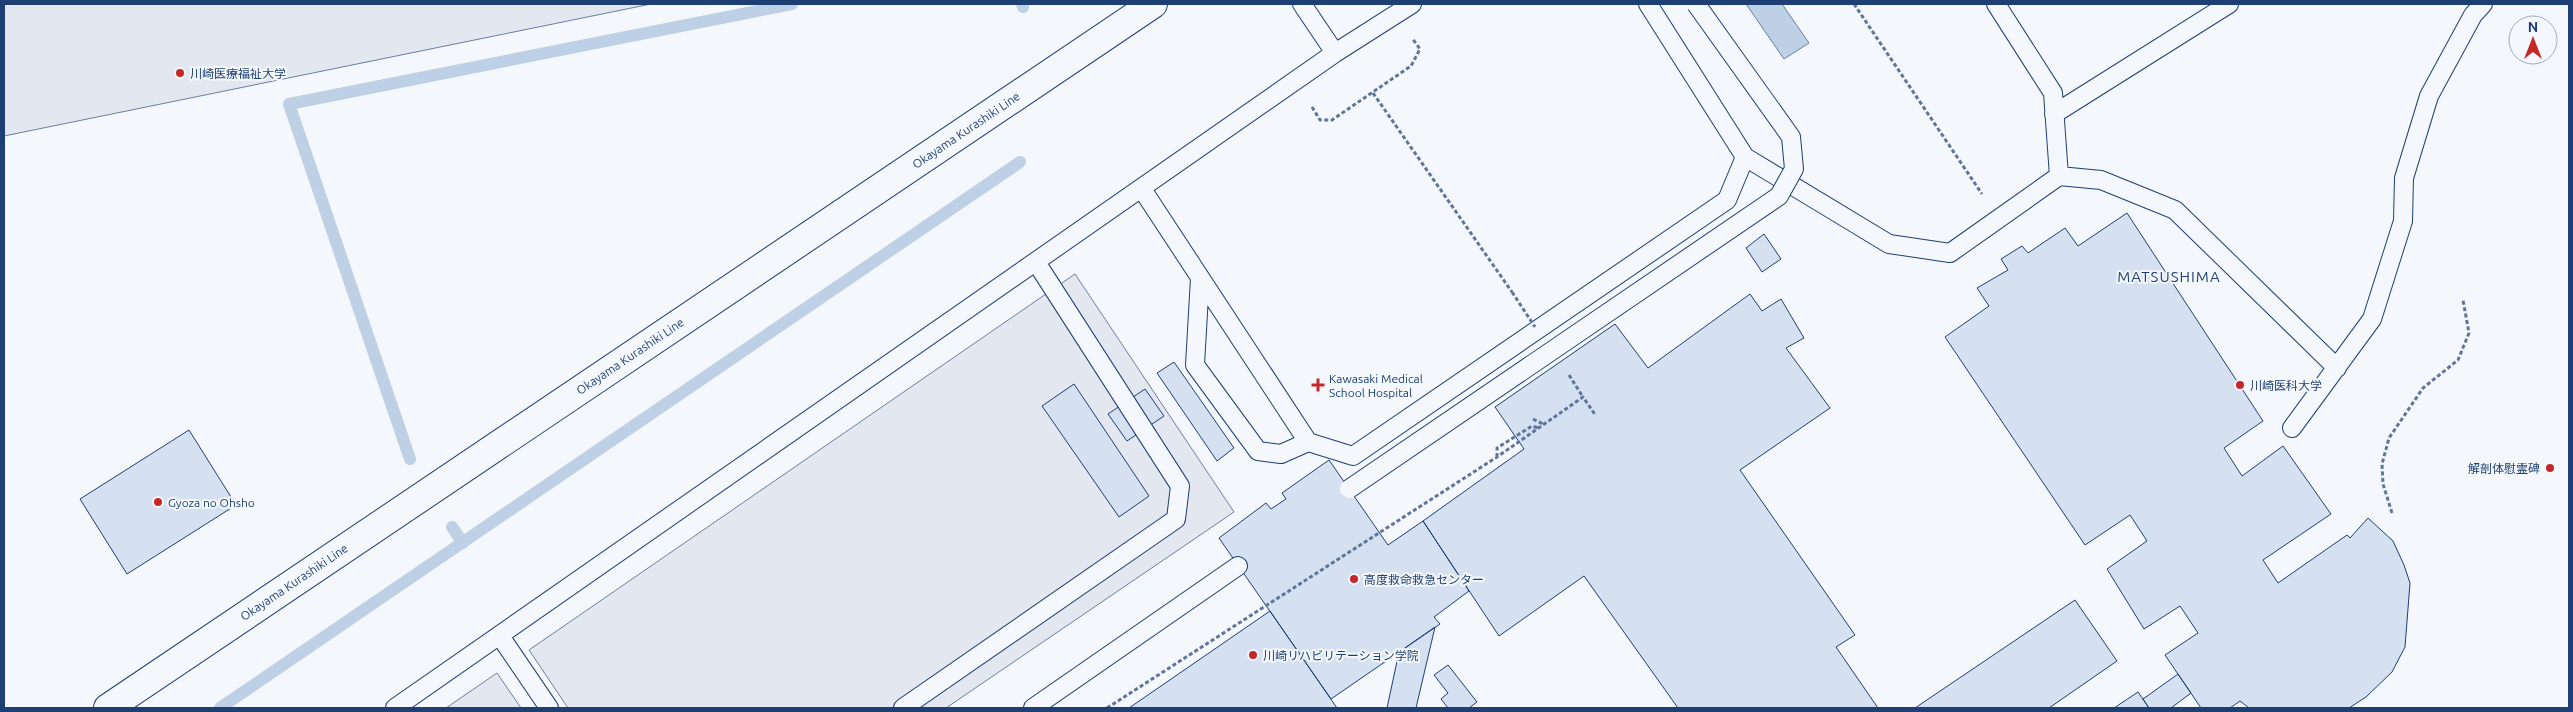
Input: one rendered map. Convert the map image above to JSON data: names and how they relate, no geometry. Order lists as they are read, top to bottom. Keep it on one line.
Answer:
{"streets":{"main road":["Okayama Kurashiki Line"]},"districts":["MATSUSHIMA"],"places":{"other":["川崎医療福祉大学","川崎医科大学","解剖体慰霊碑","Gyoza no Ohsho","高度救命救急センター","川崎リハビリテーション学院"],"health":["Kawasaki Medical School Hospital"]},"north":"top"}
